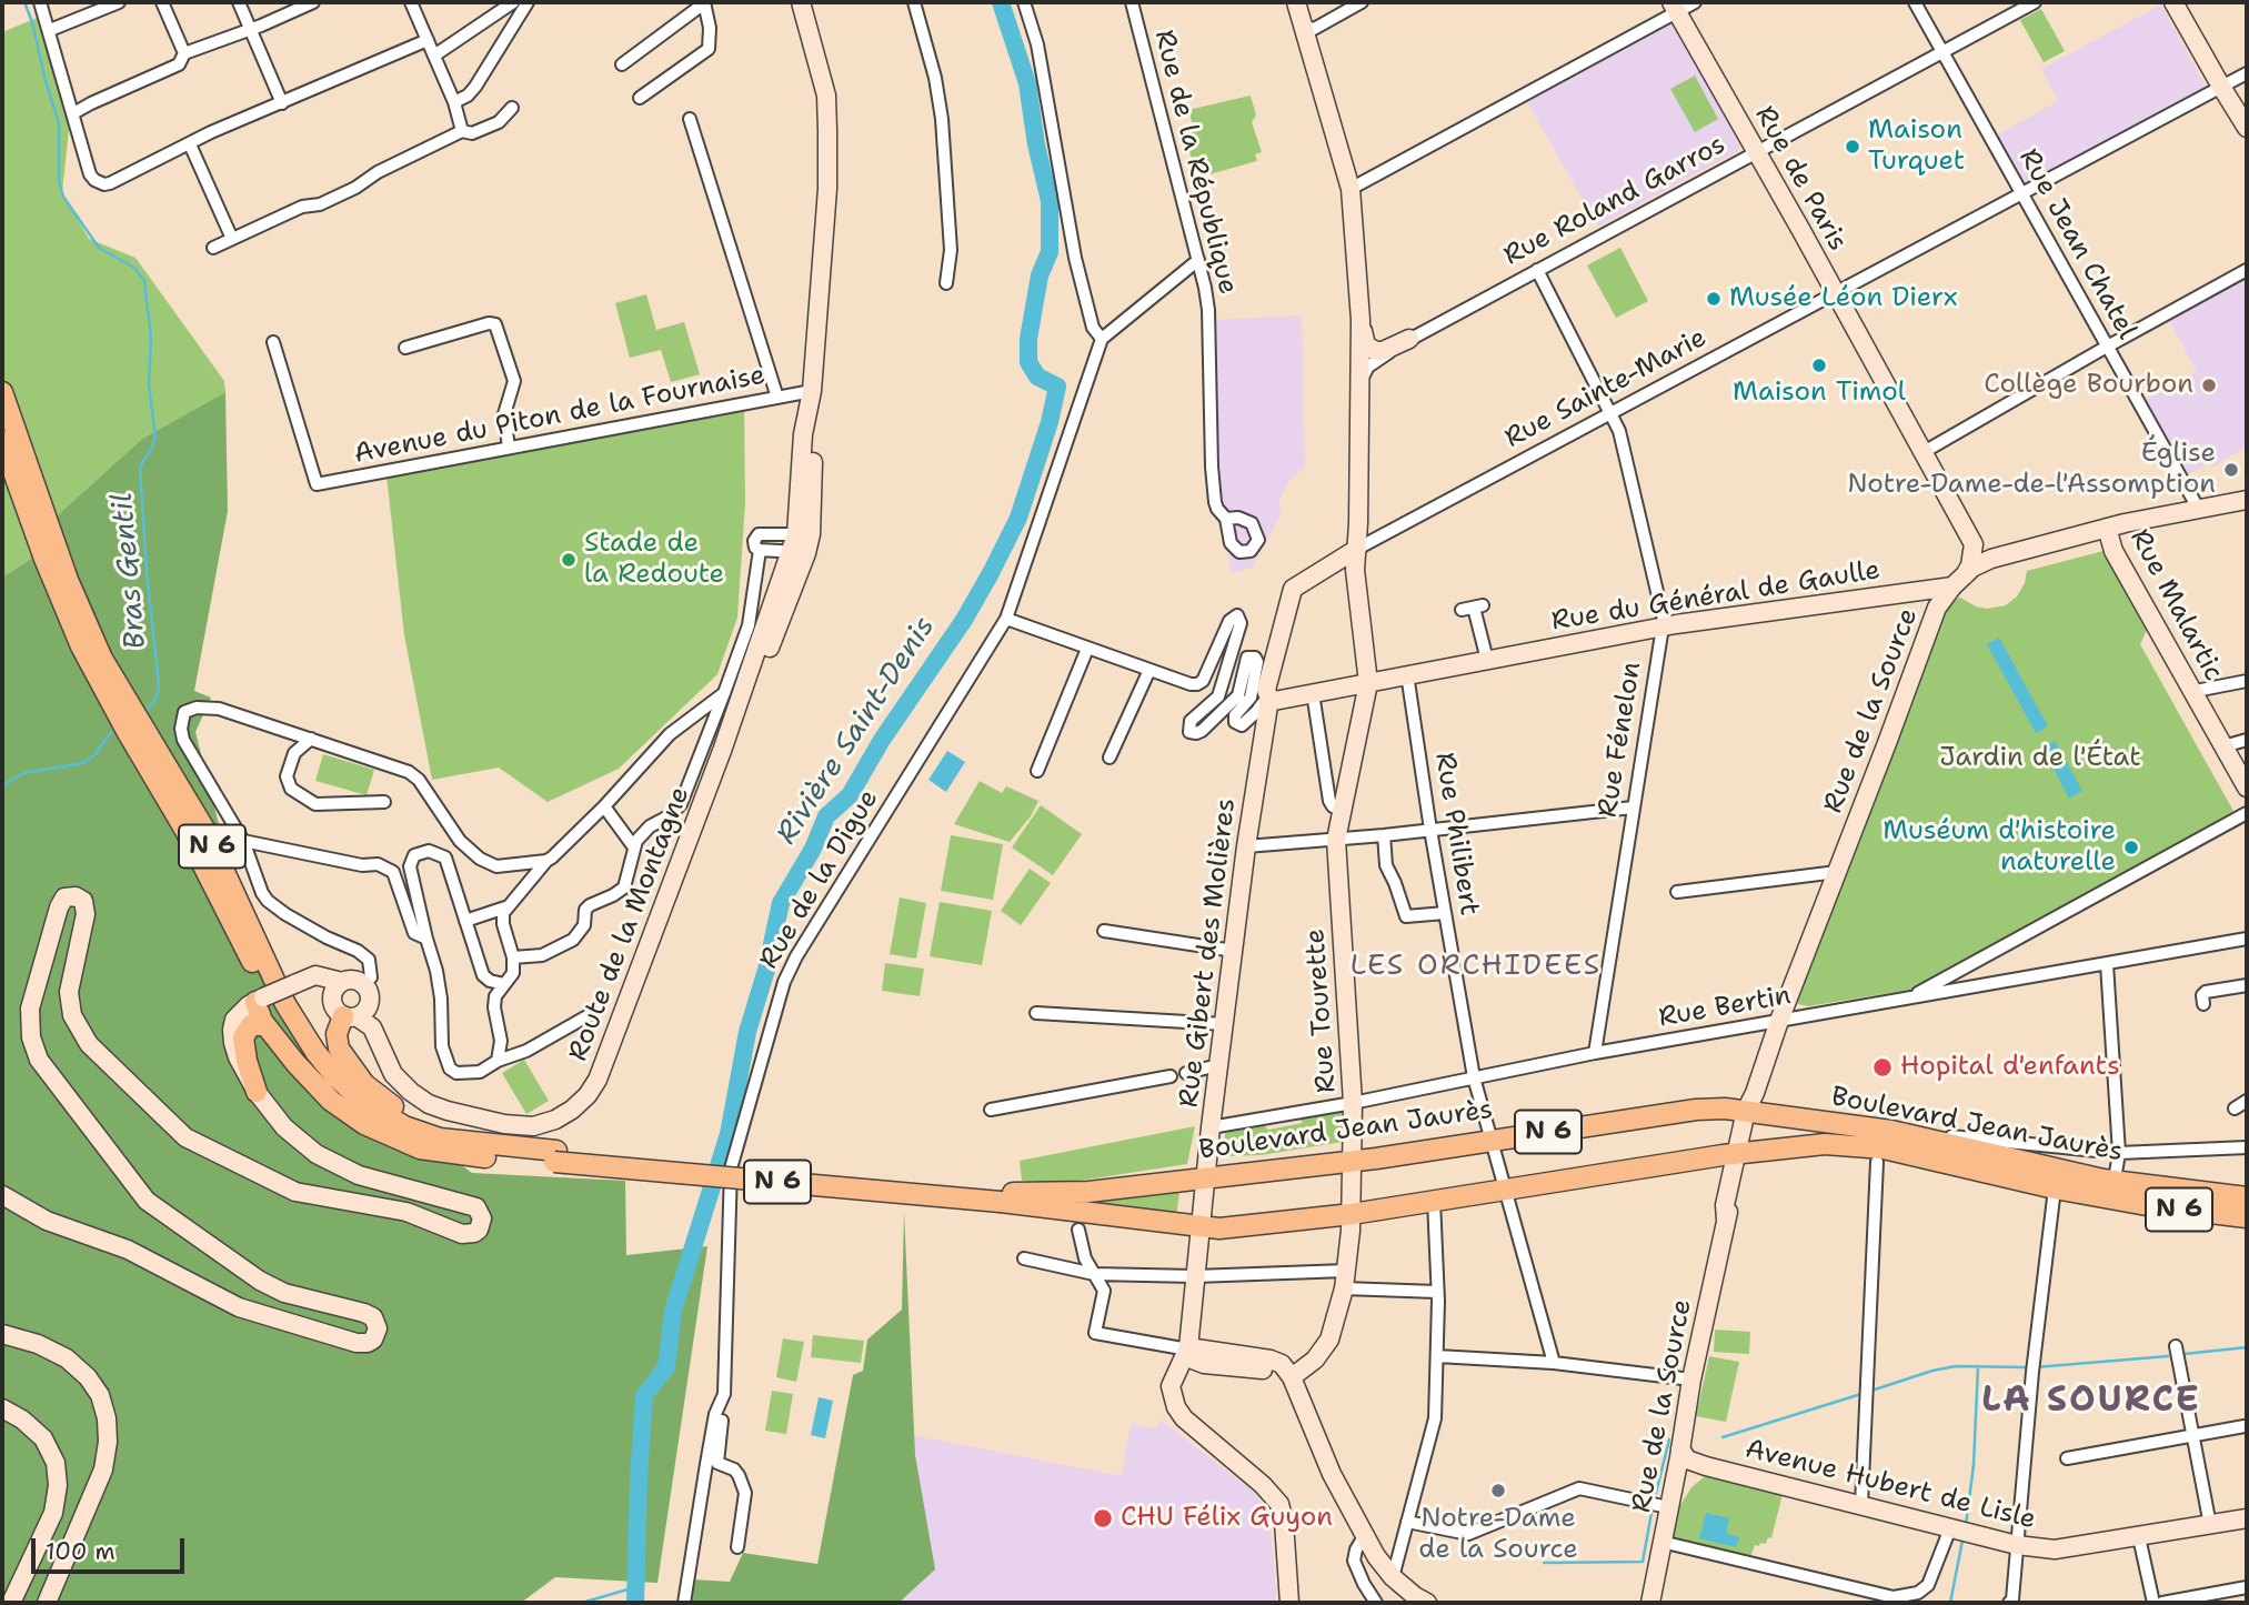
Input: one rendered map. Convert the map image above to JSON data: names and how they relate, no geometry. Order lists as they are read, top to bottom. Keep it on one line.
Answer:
{"streets":{"main road":["Rue de Paris","Rue du Général de Gaulle","Rue Malartic","Rue de la Source","N 6","Route de la Montagne","Rue Gibert des Molières","Rue Tourette","Boulevard Jean Jaurès","Avenue Hubert de Lisle"],"street":["Rue de la République","Rue Roland Garros","Rue Jean Chatel","Rue Sainte-Marie","Avenue du Piton de la Fournaise","Rue Fénelon","Rue Philibert","Rue de la Digue","Rue Bertin"]},"crossings":[["Rue de Paris","Rue Roland Garros"],["Rue de Paris","Rue Sainte-Marie"],["Rue Roland Garros","Rue Jean Chatel"],["Rue Roland Garros","Rue Fénelon"],["Rue Roland Garros","Rue Tourette"],["Rue Jean Chatel","Rue Sainte-Marie"],["Rue Jean Chatel","Rue du Général de Gaulle"],["Rue Sainte-Marie","Rue Fénelon"],["Rue Sainte-Marie","Rue Gibert des Molières"],["Rue Sainte-Marie","Rue Tourette"],["Avenue du Piton de la Fournaise","Route de la Montagne"],["Rue du Général de Gaulle","Rue Malartic"],["Rue du Général de Gaulle","Rue de la Source"],["Rue du Général de Gaulle","Rue Fénelon"],["Rue du Général de Gaulle","Rue Philibert"],["Rue du Général de Gaulle","Rue Gibert des Molières"],["Rue du Général de Gaulle","Rue Tourette"],["Rue de la Source","Rue Bertin"],["Rue de la Source","Boulevard Jean Jaurès"],["Rue de la Source","Avenue Hubert de Lisle"],["Rue Fénelon","Rue Bertin"],["Rue Philibert","Rue Bertin"],["Rue Philibert","Boulevard Jean Jaurès"],["N 6","Boulevard Jean Jaurès"],["Rue Gibert des Molières","Rue Bertin"],["Rue Gibert des Molières","Rue Tourette"],["Rue Gibert des Molières","Boulevard Jean Jaurès"],["Rue Bertin","Rue Tourette"],["Rue Tourette","Boulevard Jean Jaurès"]],"districts":["LES ORCHIDEES","LA SOURCE"],"water":["Bras Gentil","Rivière Saint-Denis"],"parks":["Jardin de l'État"],"places":["Maison Turquet","Musée Léon Dierx","Maison Timol","Collège Bourbon","Église Notre-Dame-de-l'Assomption","Stade de la Redoute","Muséum d'histoire naturelle","Hopital d'enfants","Notre-Dame de la Source","CHU Félix Guyon"],"scale_bar":"100 m"}
